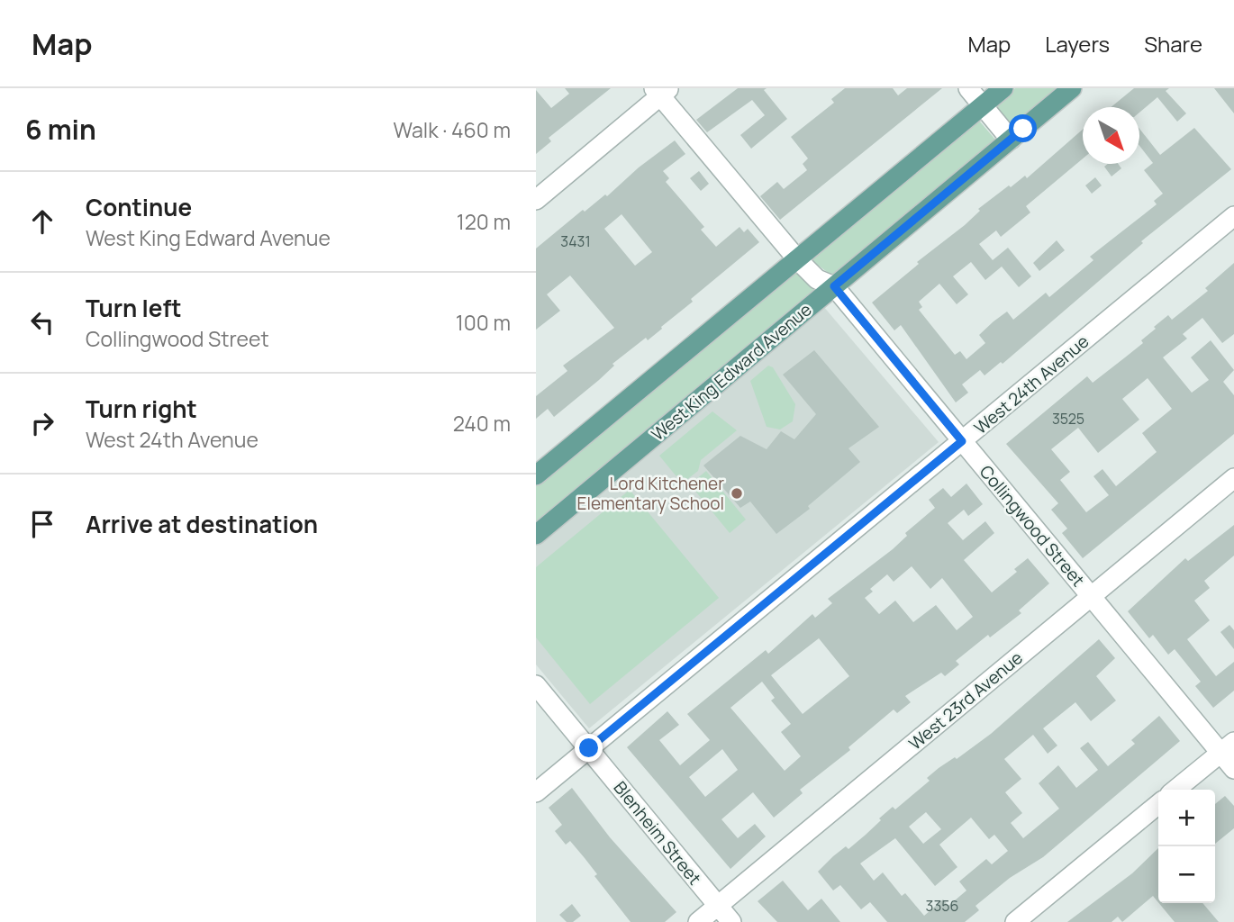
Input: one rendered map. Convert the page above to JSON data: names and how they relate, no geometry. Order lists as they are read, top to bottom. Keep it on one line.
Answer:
{"streets":{"main road":["West King Edward Avenue"],"street":["West 24th Avenue","Collingwood Street","West 23rd Avenue","Blenheim Street"]},"crossings":[["West King Edward Avenue","Collingwood Street"],["West 24th Avenue","Collingwood Street"],["West 24th Avenue","Blenheim Street"],["Collingwood Street","West 23rd Avenue"],["West 23rd Avenue","Blenheim Street"]],"places":["Lord Kitchener Elementary School"],"house_numbers":["3431","3525","3356"],"north":"bottom right","page":{"header":"Map","nav":["Map","Layers","Share"],"heading":["6 min","Walk · 460 m"],"list":[["Continue","West King Edward Avenue","120 m"],["Turn left","Collingwood Street","100 m"],["Turn right","West 24th Avenue","240 m"],"Arrive at destination"],"map_buttons":["+","−"]}}
